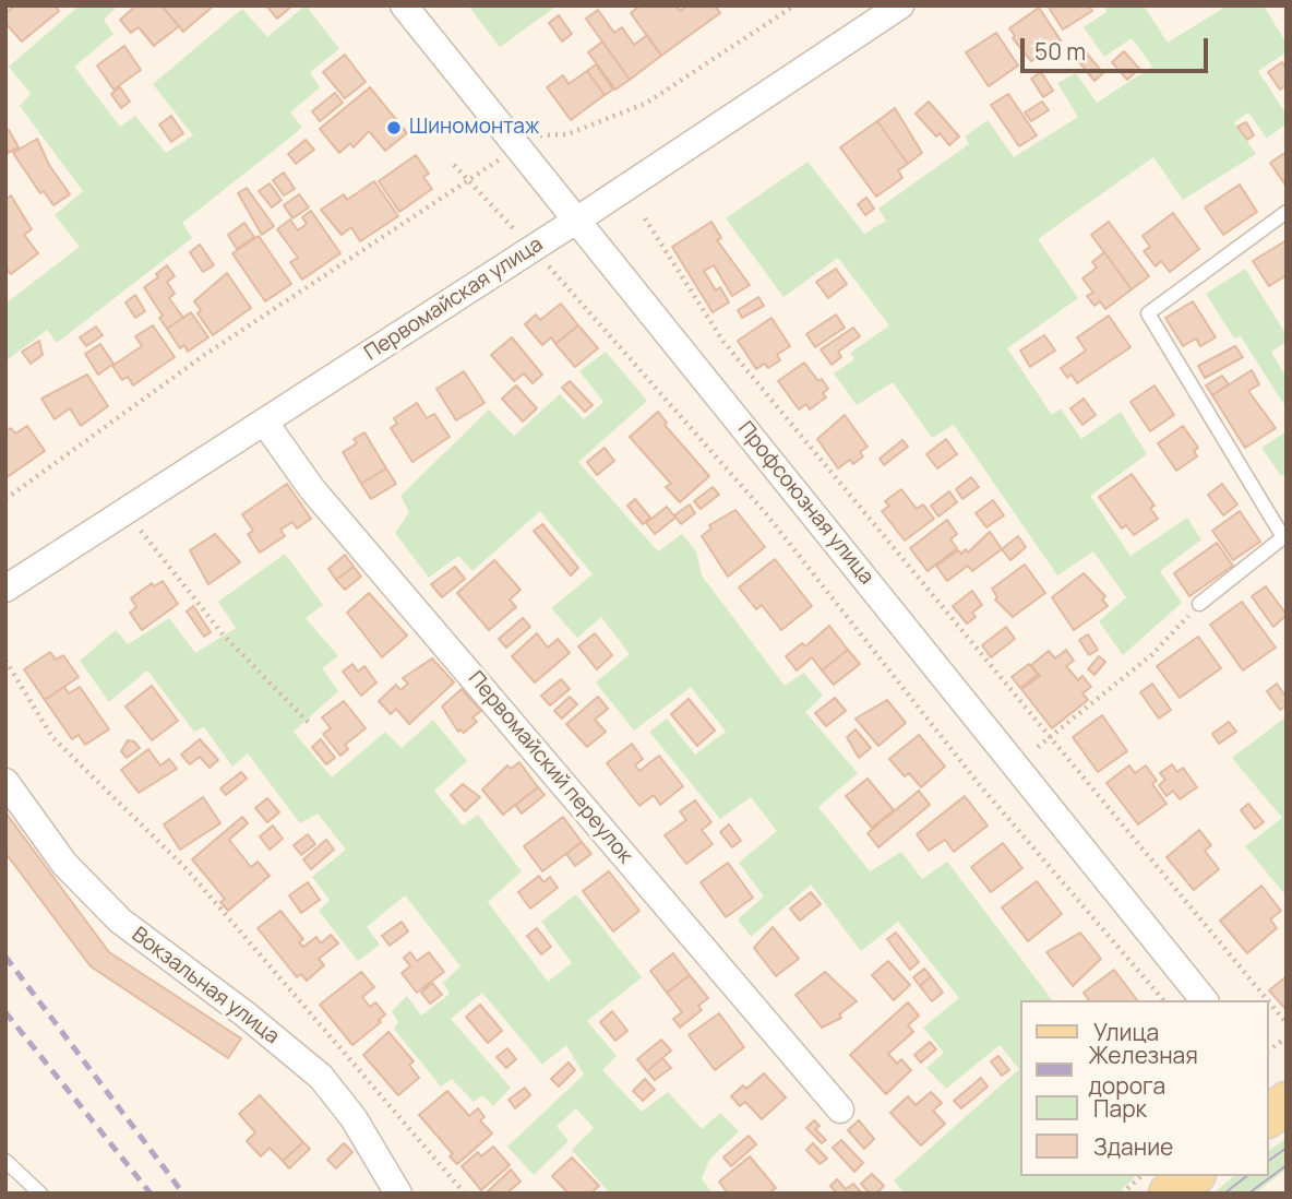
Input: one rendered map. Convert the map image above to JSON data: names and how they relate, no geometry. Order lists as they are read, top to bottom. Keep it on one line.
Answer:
{"streets":{"street":["Первомайская улица","Профсоюзная улица","Первомайский переулок","Вокзальная улица"]},"crossings":[["Первомайская улица","Профсоюзная улица"],["Первомайская улица","Первомайский переулок"]],"places":["Шиномонтаж"],"legend":["Улица","Железная дорога","Парк","Здание"],"scale_bar":"50 m"}
